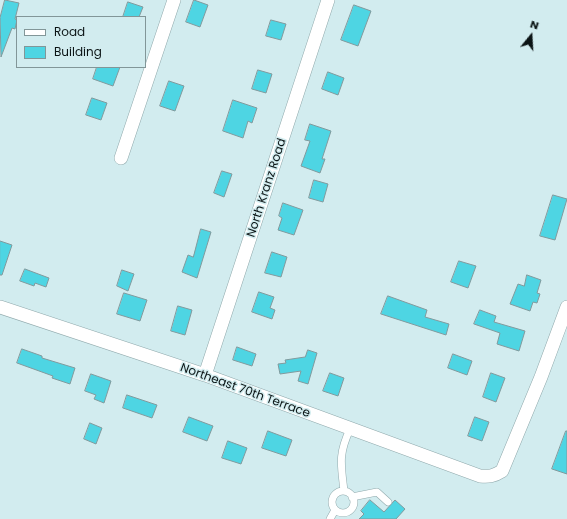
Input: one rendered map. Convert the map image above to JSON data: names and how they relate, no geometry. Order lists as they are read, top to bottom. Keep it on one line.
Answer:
{"streets":{"street":["North Kranz Road","Northeast 70th Terrace"]},"crossings":[["North Kranz Road","Northeast 70th Terrace"]],"legend":["Road","Building"],"north":"top"}
